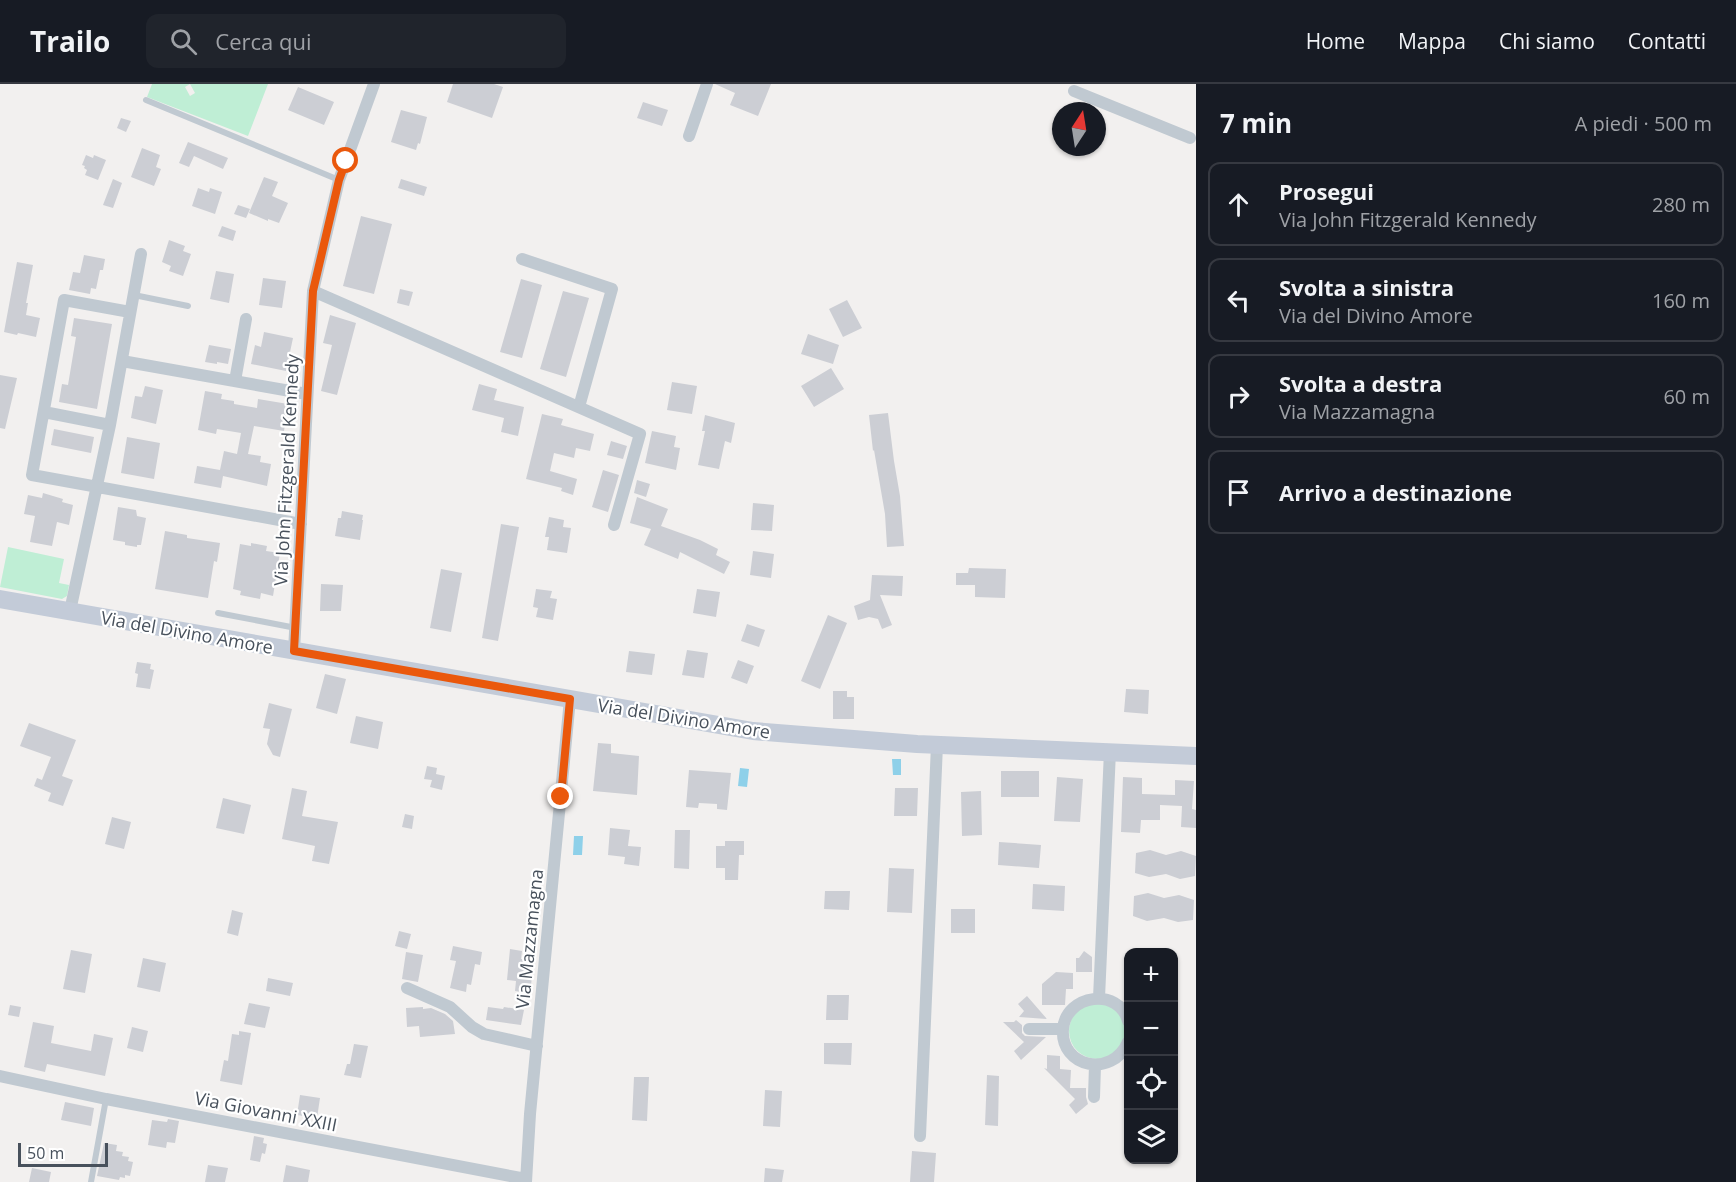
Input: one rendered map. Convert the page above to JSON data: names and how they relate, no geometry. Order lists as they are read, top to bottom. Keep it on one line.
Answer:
{"streets":{"main road":["Via del Divino Amore"],"street":["Via John Fitzgerald Kennedy","Via Mazzamagna","Via Giovanni XXIII"]},"crossings":[["Via John Fitzgerald Kennedy","Via del Divino Amore"],["Via del Divino Amore","Via Mazzamagna"],["Via Mazzamagna","Via Giovanni XXIII"]],"scale_bar":"50 m","north":"top","page":{"header":"Trailo","search":"Cerca qui","nav":["Home","Mappa","Chi siamo","Contatti"],"heading":["7 min","A piedi · 500 m"],"list":[["Prosegui","Via John Fitzgerald Kennedy","280 m"],["Svolta a sinistra","Via del Divino Amore","160 m"],["Svolta a destra","Via Mazzamagna","60 m"],"Arrivo a destinazione"],"map_buttons":["+","−"],"scale":"50 m"}}
